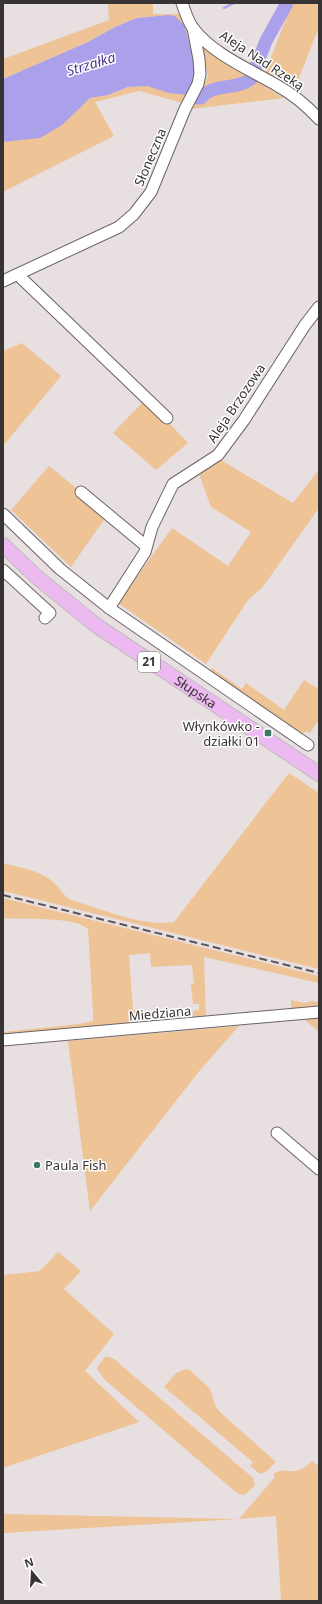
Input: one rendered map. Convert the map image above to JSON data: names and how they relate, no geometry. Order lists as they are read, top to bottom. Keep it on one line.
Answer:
{"streets":{"main road":["21","Słupska"],"street":["Aleja Nad Rzeką","Słoneczna","Aleja Brzozowa","Miedziana"]},"crossings":[["Aleja Nad Rzeką","Słoneczna"]],"water":["Strzałka"],"places":{"transit":["Włynkówko - działki 01"],"other":["Paula Fish"]},"north":"top"}
